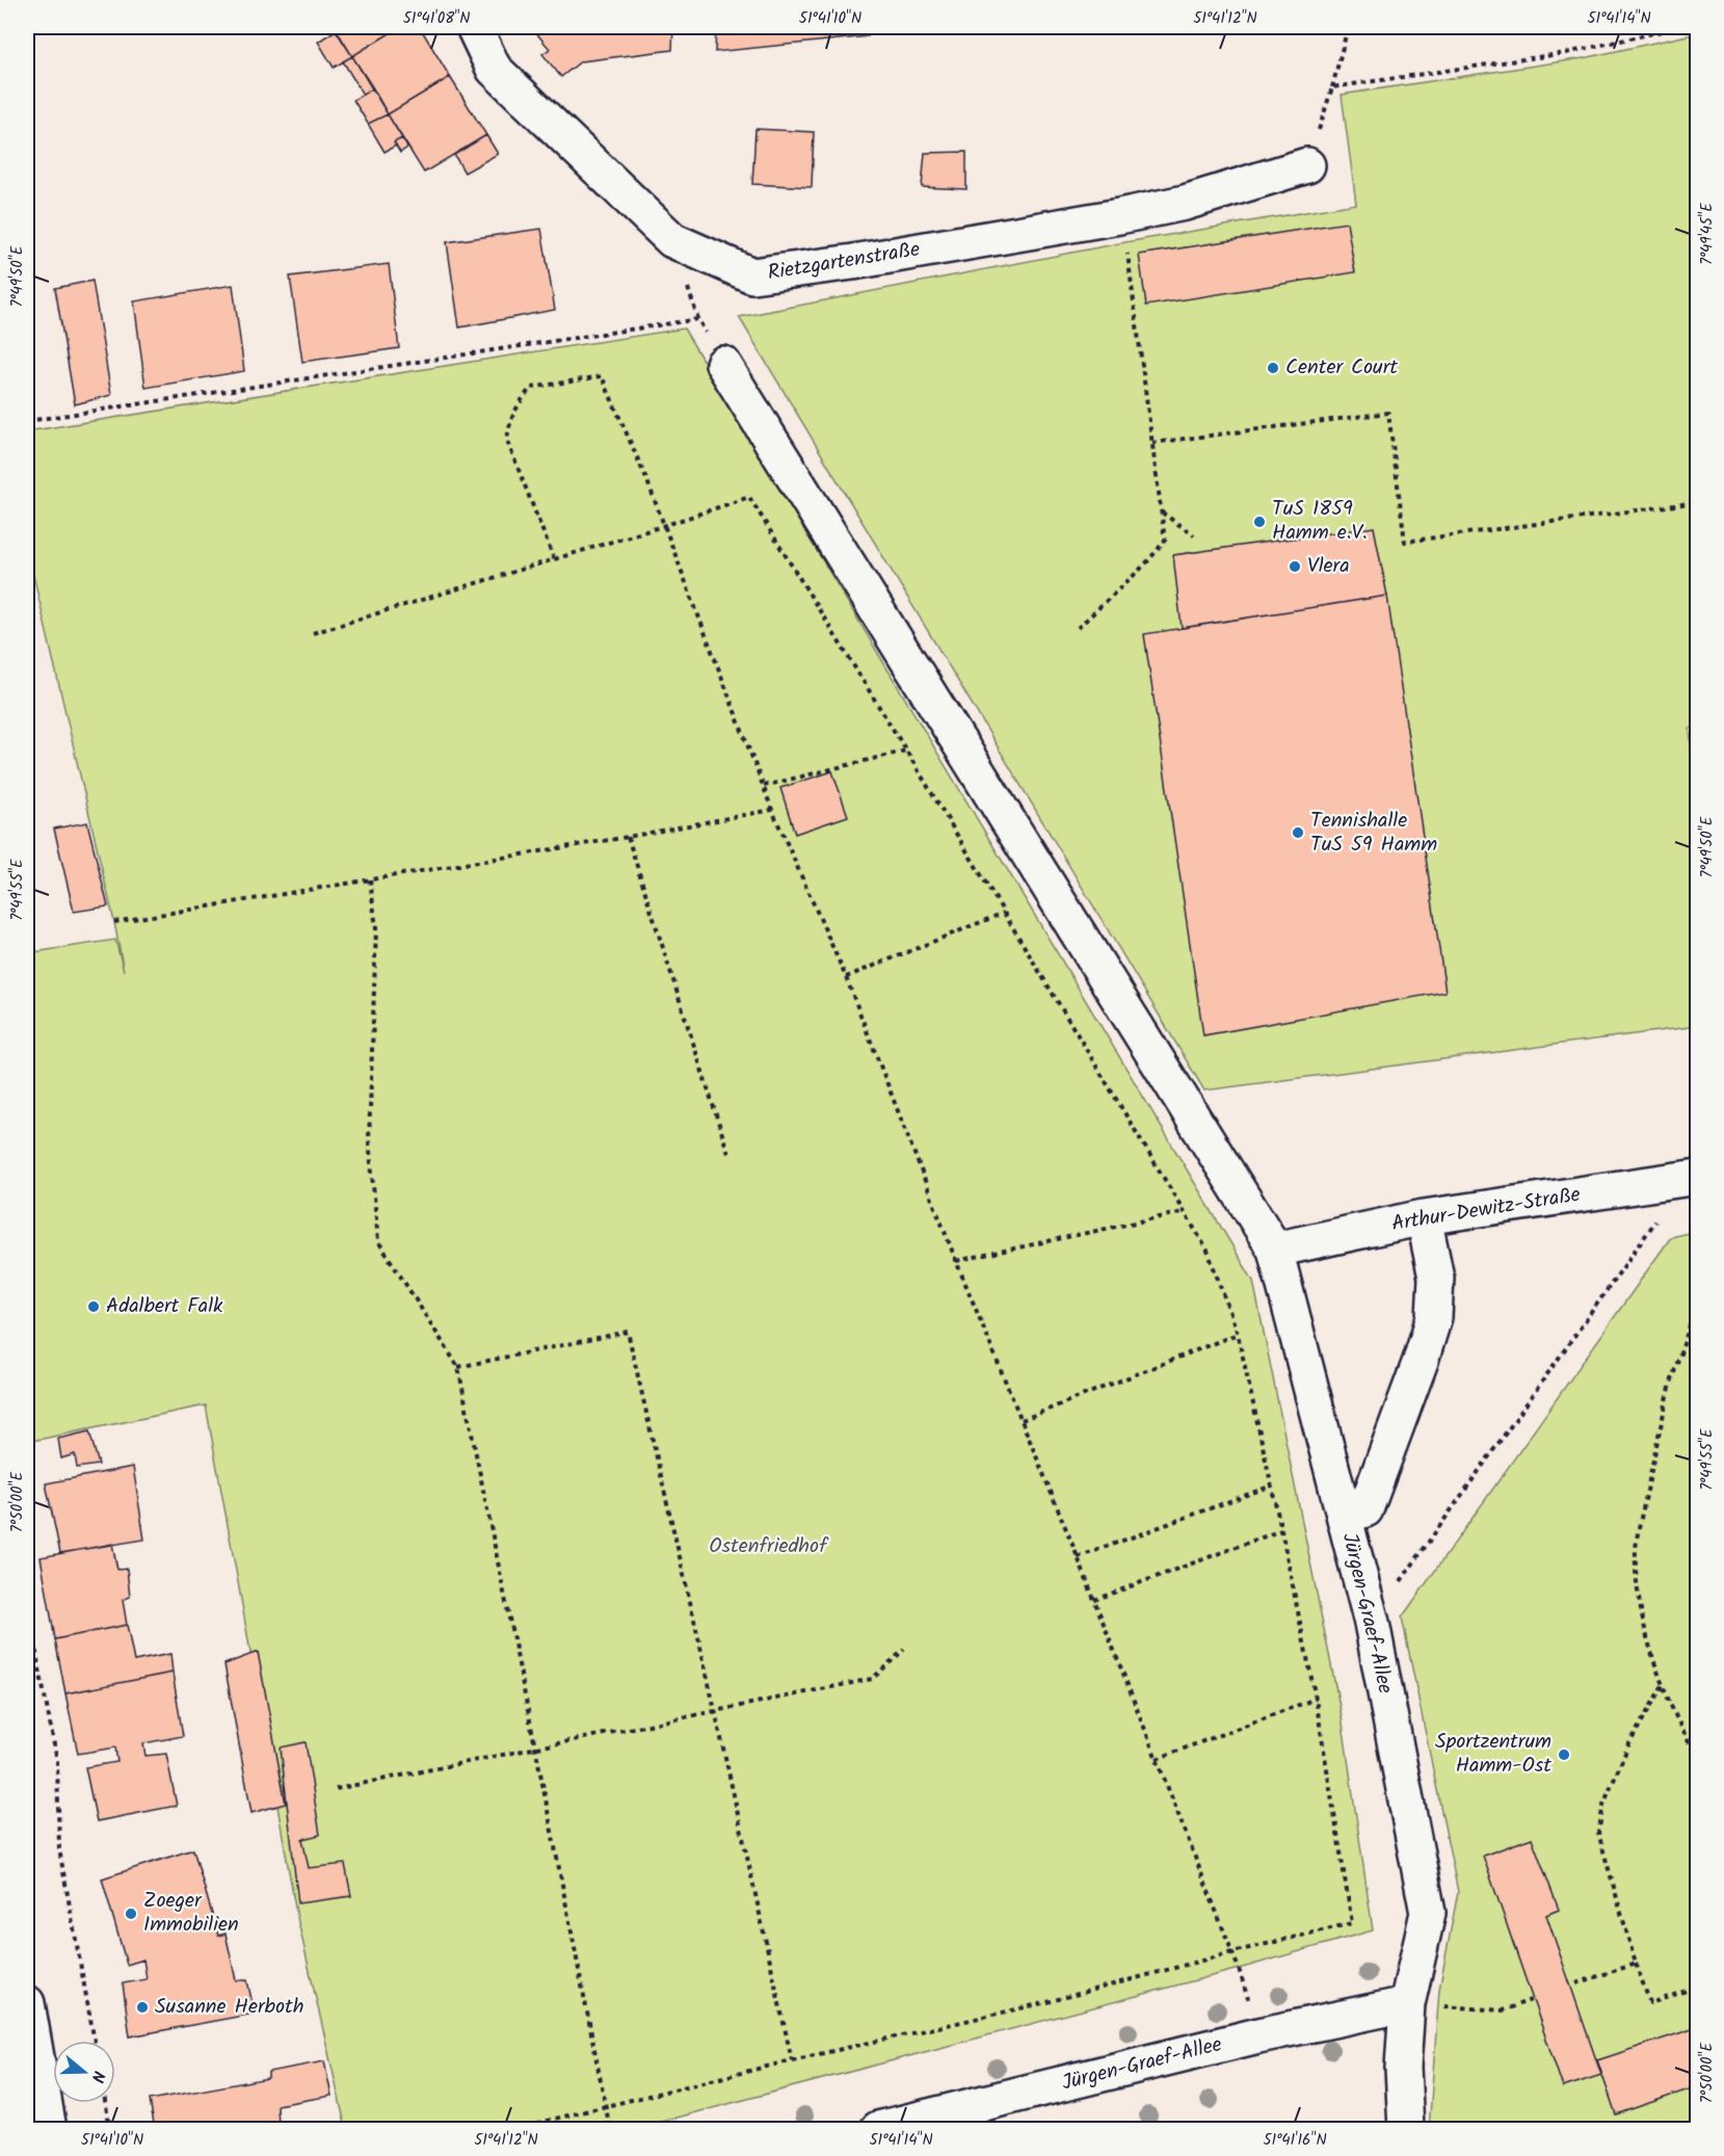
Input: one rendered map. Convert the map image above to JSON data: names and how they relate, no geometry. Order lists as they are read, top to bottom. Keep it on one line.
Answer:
{"streets":{"street":["Rietzgartenstraße","Arthur-Dewitz-Straße","Jürgen-Graef-Allee"]},"crossings":[["Arthur-Dewitz-Straße","Jürgen-Graef-Allee"]],"parks":["Ostenfriedhof"],"places":["Center Court","TuS 1859 Hamm e.V.","Vlera","Tennishalle TuS 59 Hamm","Adalbert Falk","Sportzentrum Hamm-Ost","Zoeger Immobilien","Susanne Herboth"],"north":"right","coordinates":["51°41'08\"N","51°41'10\"N","51°41'12\"N","51°41'14\"N","7°49'45\"E","7°49'50\"E","7°49'55\"E","7°50'00\"E","51°41'16\"N"]}
